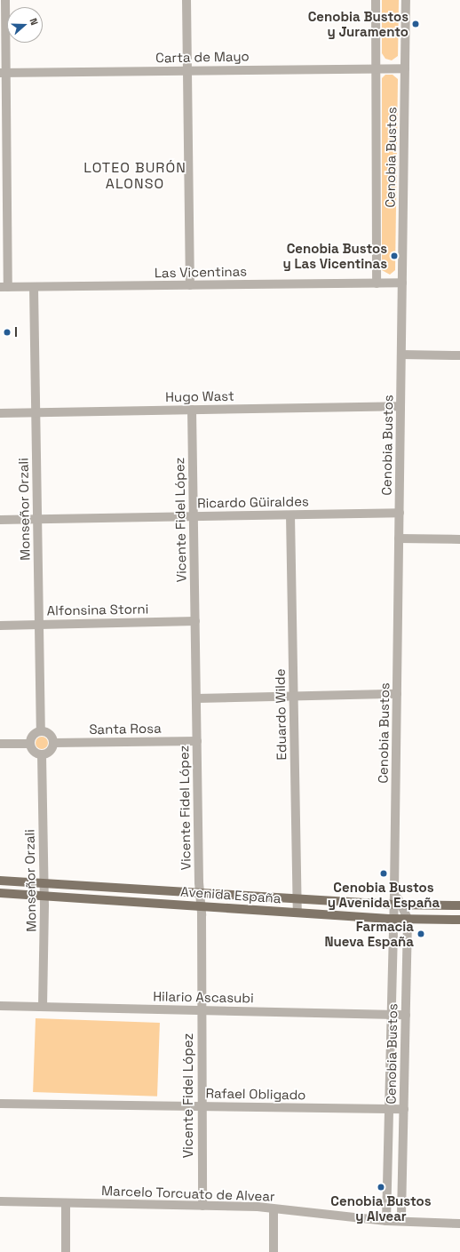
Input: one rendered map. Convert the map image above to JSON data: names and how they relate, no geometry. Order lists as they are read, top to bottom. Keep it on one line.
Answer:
{"streets":{"main road":["Avenida España"],"street":["Carta de Mayo","Cenobia Bustos","Las Vicentinas","Hugo Wast","Ricardo Güiraldes","Monseñor Orzali","Vicente Fidel López","Alfonsina Storni","Eduardo Wilde","Santa Rosa","Hilario Ascasubi","Rafael Obligado","Marcelo Torcuato de Alvear"]},"crossings":[["Carta de Mayo","Cenobia Bustos"],["Cenobia Bustos","Las Vicentinas"],["Cenobia Bustos","Hugo Wast"],["Cenobia Bustos","Ricardo Güiraldes"],["Cenobia Bustos","Avenida España"],["Cenobia Bustos","Hilario Ascasubi"],["Cenobia Bustos","Rafael Obligado"],["Cenobia Bustos","Marcelo Torcuato de Alvear"],["Las Vicentinas","Monseñor Orzali"],["Hugo Wast","Monseñor Orzali"],["Hugo Wast","Vicente Fidel López"],["Ricardo Güiraldes","Monseñor Orzali"],["Ricardo Güiraldes","Vicente Fidel López"],["Ricardo Güiraldes","Eduardo Wilde"],["Monseñor Orzali","Alfonsina Storni"],["Monseñor Orzali","Santa Rosa"],["Monseñor Orzali","Avenida España"],["Monseñor Orzali","Hilario Ascasubi"],["Vicente Fidel López","Alfonsina Storni"],["Vicente Fidel López","Santa Rosa"],["Vicente Fidel López","Avenida España"],["Vicente Fidel López","Hilario Ascasubi"],["Vicente Fidel López","Rafael Obligado"],["Vicente Fidel López","Marcelo Torcuato de Alvear"],["Eduardo Wilde","Avenida España"]],"districts":["LOTEO BURÓN ALONSO"],"places":["Cenobia Bustos y Juramento","Cenobia Bustos y Las Vicentinas","I","Cenobia Bustos y Avenida España","Farmacia Nueva España","Cenobia Bustos y Alvear"],"north":"right"}
